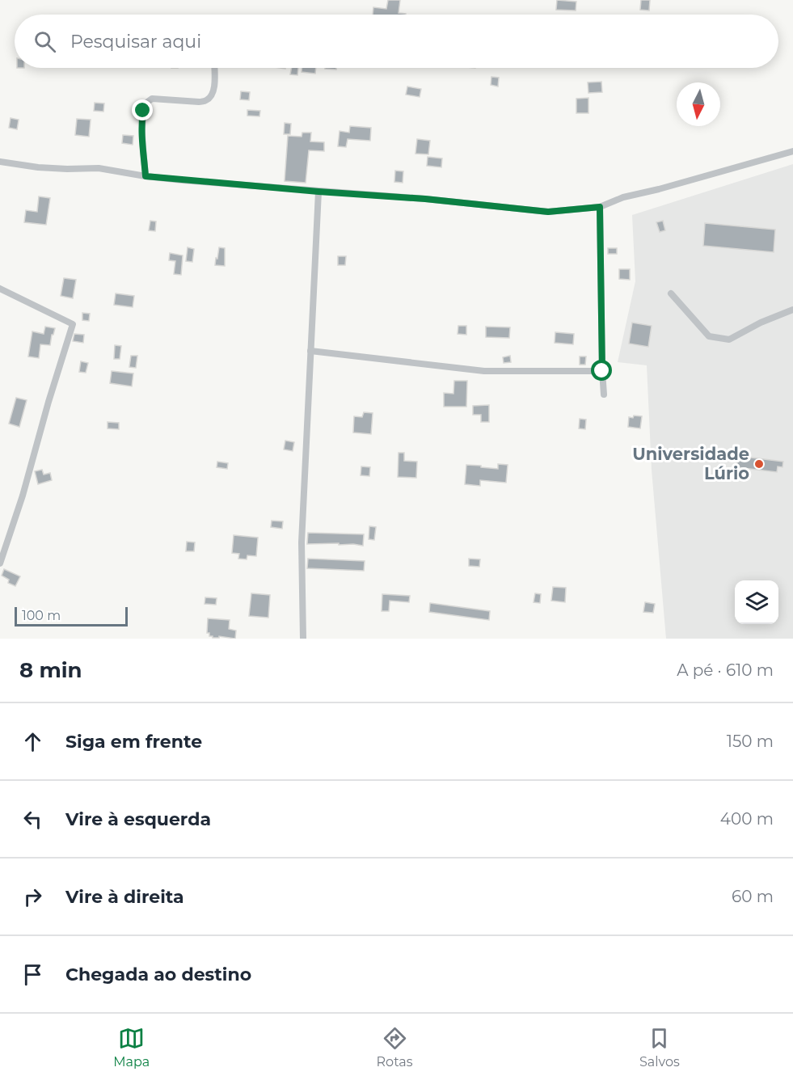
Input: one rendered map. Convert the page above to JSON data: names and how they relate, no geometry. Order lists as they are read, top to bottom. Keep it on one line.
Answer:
{"places":["Universidade Lúrio"],"scale_bar":"100 m","north":"bottom","page":{"search":"Pesquisar aqui","scale":"100 m","heading":["8 min","A pé · 610 m"],"list":[["Siga em frente","150 m"],["Vire à esquerda","400 m"],["Vire à direita","60 m"],"Chegada ao destino"],"nav":["Mapa","Rotas","Salvos"]}}
